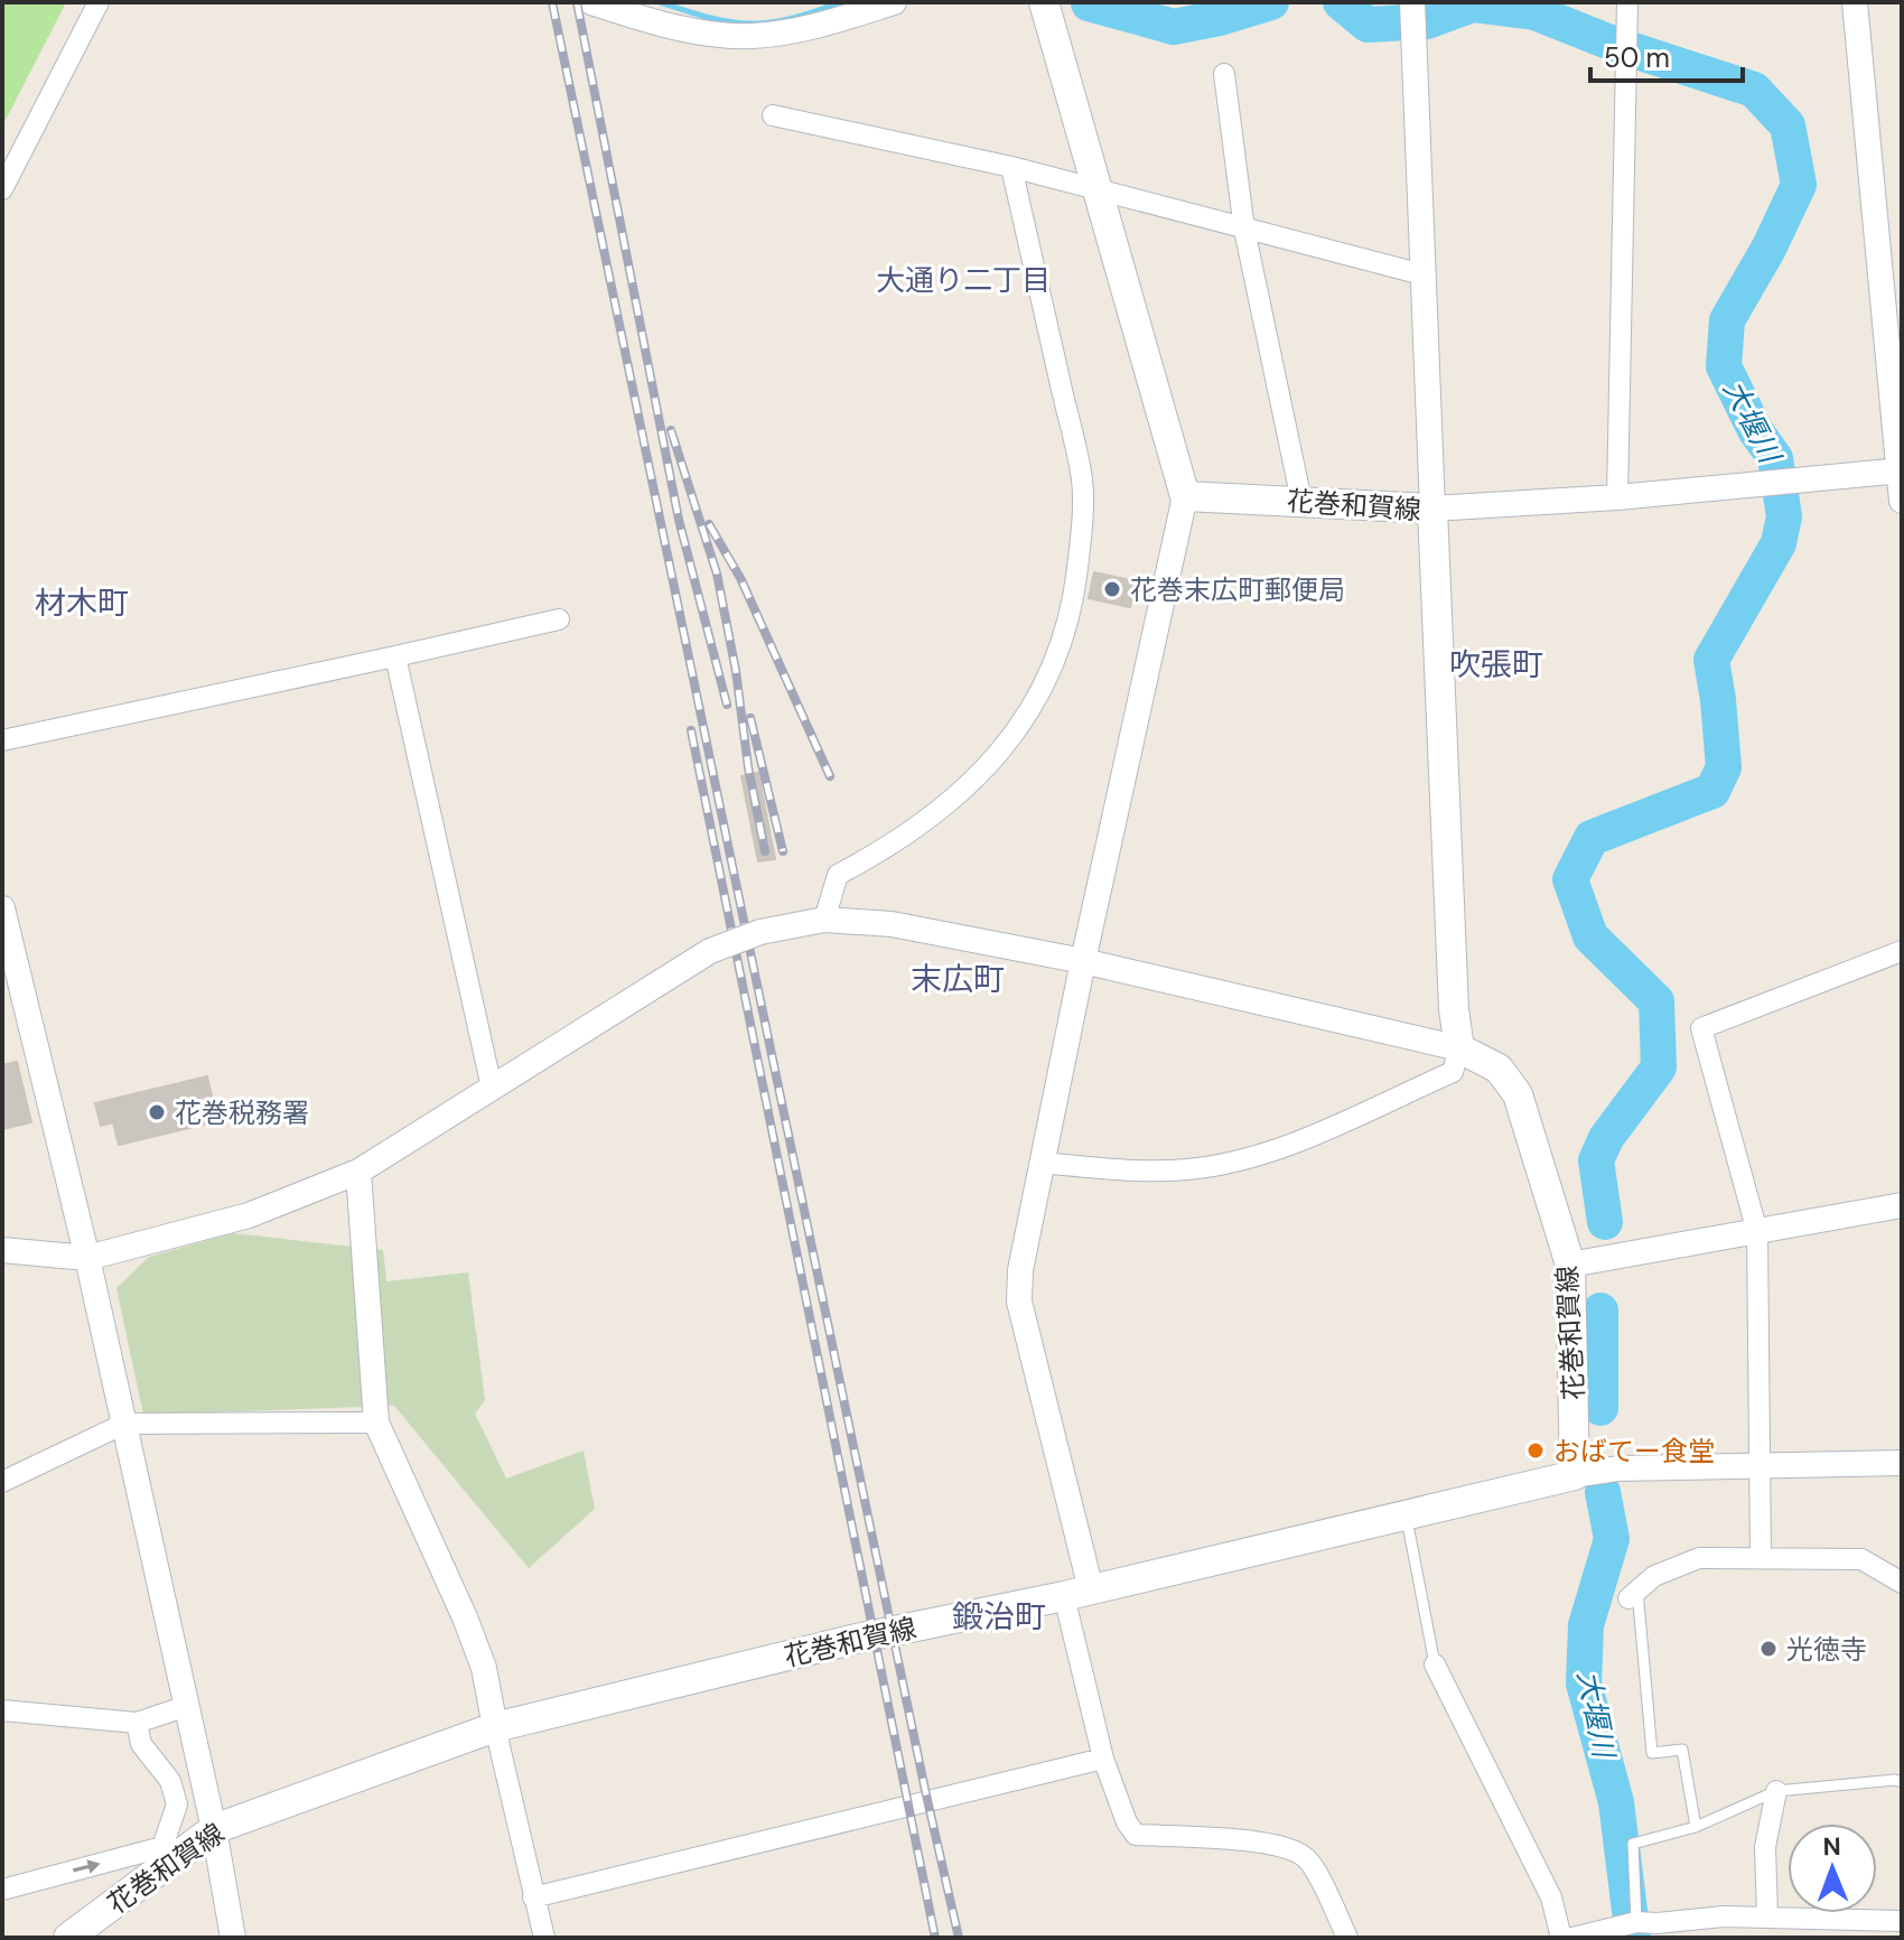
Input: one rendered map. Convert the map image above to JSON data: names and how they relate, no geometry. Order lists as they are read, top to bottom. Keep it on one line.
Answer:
{"streets":{"main road":["花巻和賀線"]},"districts":["大通り二丁目","材木町","吹張町","末広町","鍛治町"],"water":["大堰川"],"places":["花巻末広町郵便局","花巻税務署","おばてー食堂","光徳寺"],"scale_bar":"50 m","north":"top"}
